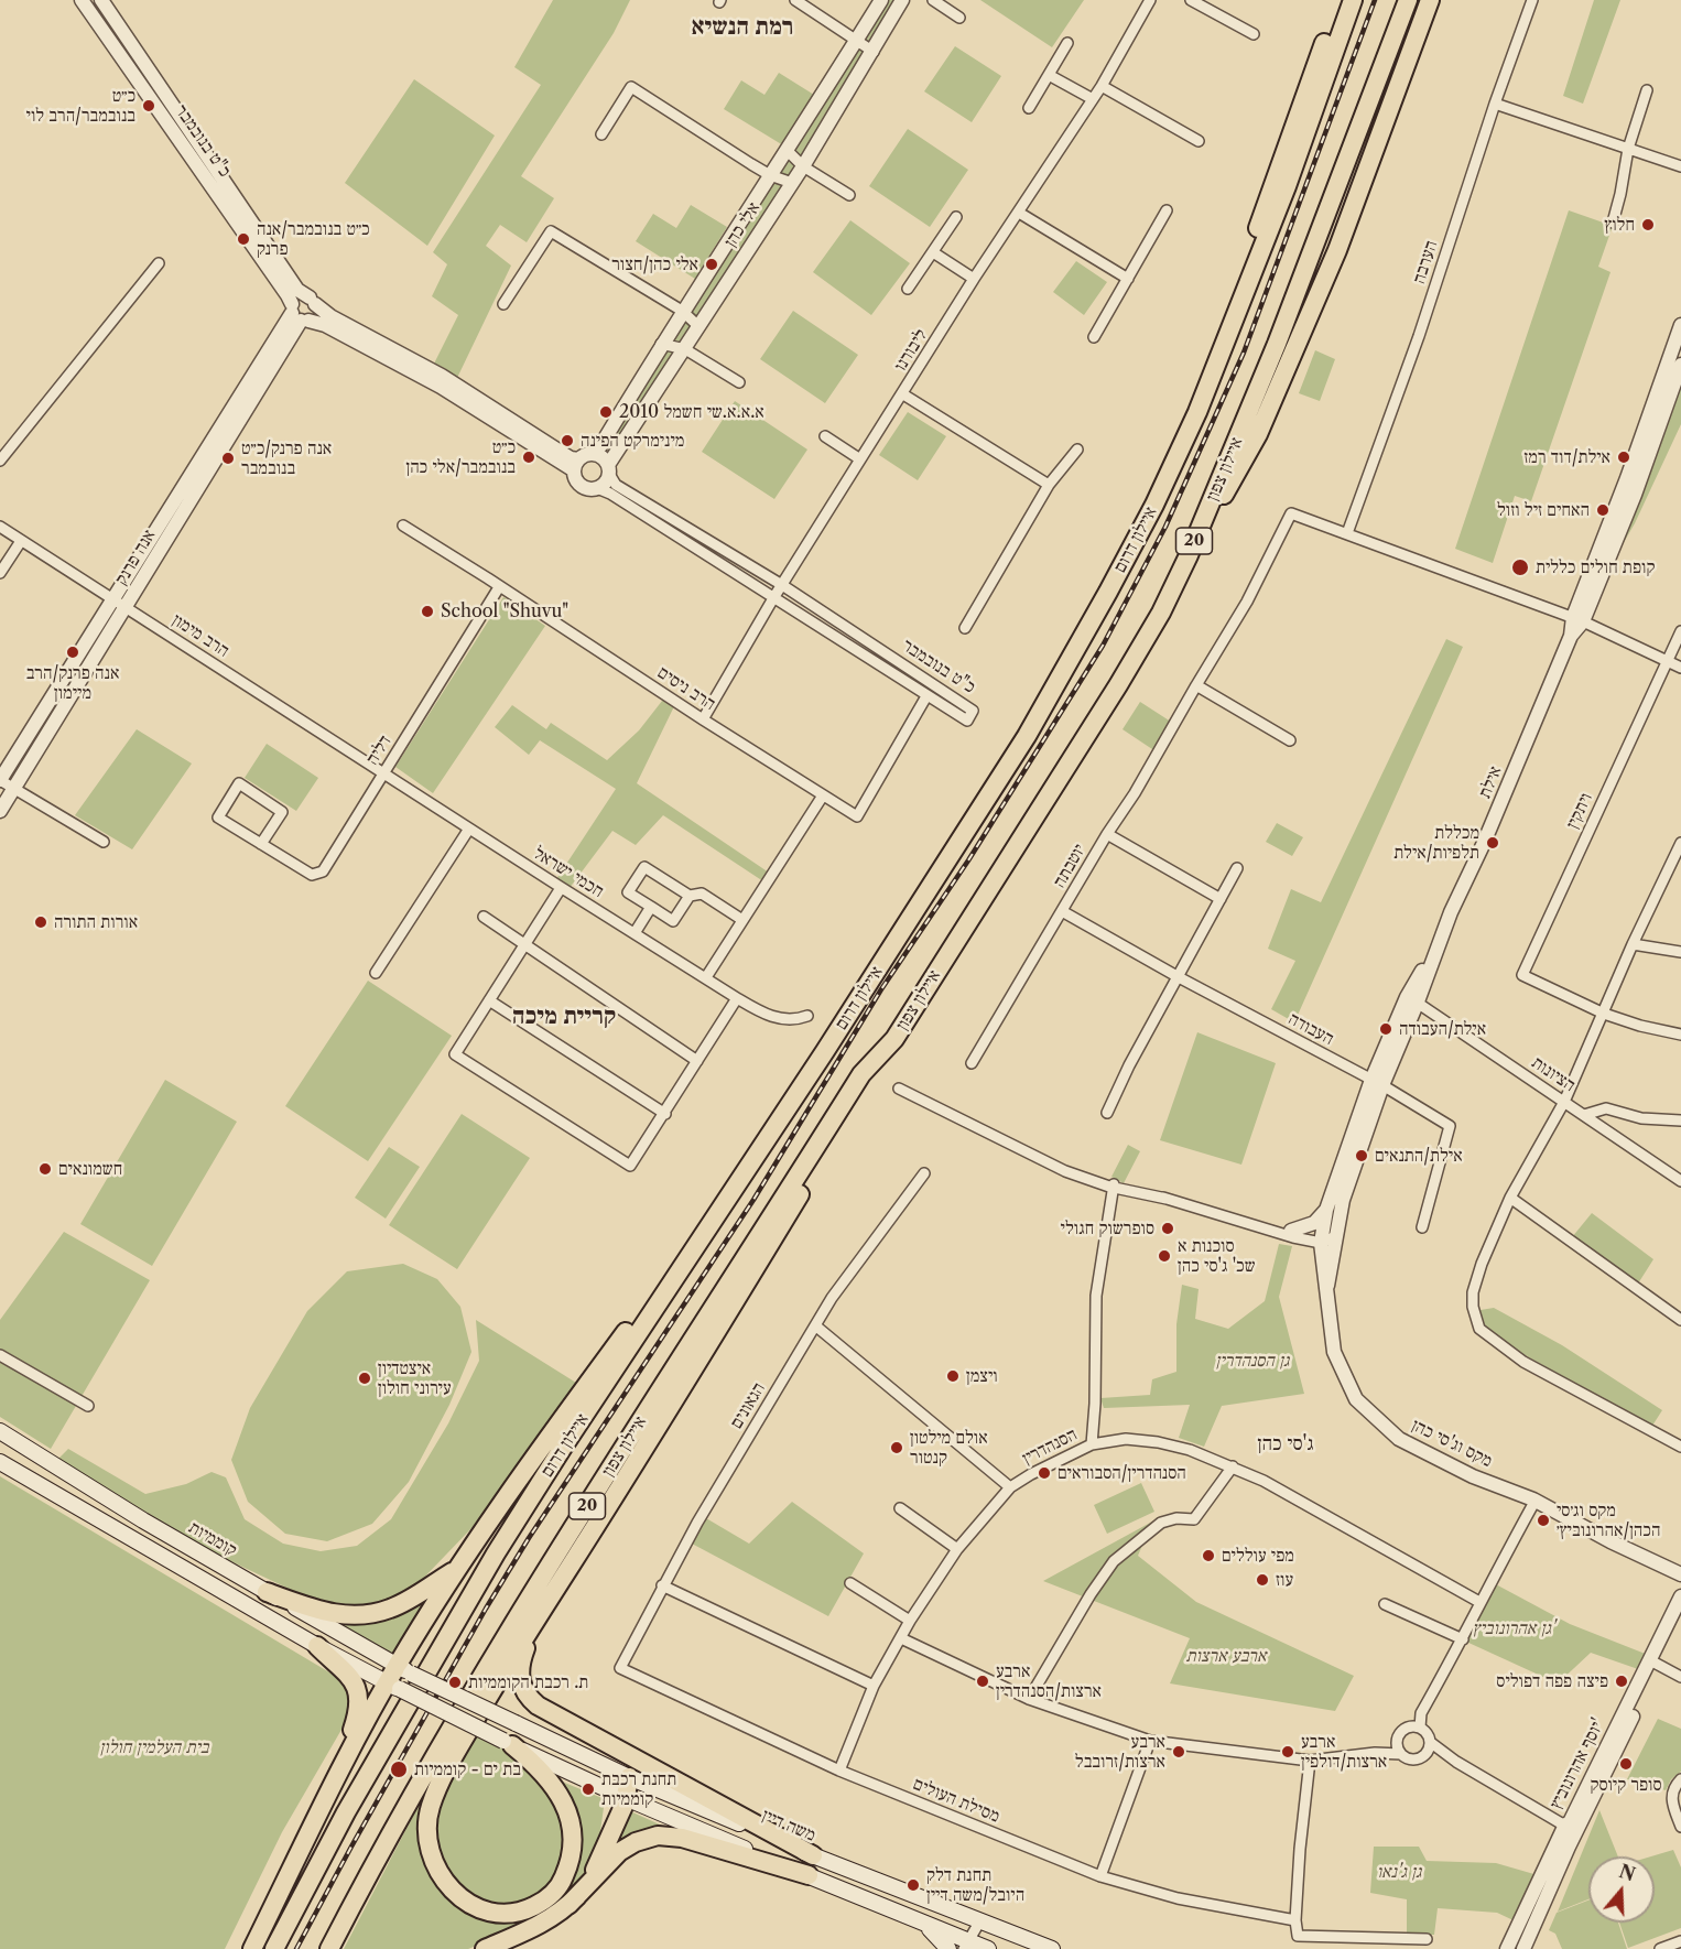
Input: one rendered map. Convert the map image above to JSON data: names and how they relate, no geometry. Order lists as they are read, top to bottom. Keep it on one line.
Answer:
{"streets":{"highway":["איילון צפון","איילון דרום","20"],"main road":["קוממיות","משה דיין"],"street":["כ\"ט בנובמבר","אלי כהן","הערבה","ליבורנו","אנה פרנק","הרב מימון","הרב ניסים","דליה","אילת","ויתקין","יוטבתה","חכמי ישראל","העבודה","הציונות","הגאונים","מקס וג'סי כהן","הסנהדרין","יוסף אהרונוביץ'","מסילת העולים"]},"crossings":[["כ\"ט בנובמבר","אלי כהן"],["כ\"ט בנובמבר","ליבורנו"],["כ\"ט בנובמבר","אנה פרנק"],["כ\"ט בנובמבר","הרב ניסים"],["הערבה","יוטבתה"],["ליבורנו","הרב ניסים"],["אנה פרנק","הרב מימון"],["הרב מימון","דליה"],["הרב מימון","חכמי ישראל"],["הרב ניסים","דליה"],["דליה","חכמי ישראל"],["אילת","העבודה"],["אילת","הציונות"],["אילת","מקס וג'סי כהן"],["יוטבתה","העבודה"],["הגאונים","מסילת העולים"],["הסנהדרין","מסילת העולים"],["קוממיות","משה דיין"]],"districts":["רמת הנשיא","קריית מיכה","ג'סי כהן"],"parks":["גן הסנהדרין","גן אהרונוביץ'","ארבע ארצות","בית העלמין חולון","גן ג'נאו"],"places":["כ״ט בנובמבר/הרב לוי","חלוץ","כ״ט בנובמבר/אנה פרנק","אלי כהן/חצור","א.א.א.שי חשמל 2010","מינימרקט הפינה","כ״ט בנובמבר/אלי כהן","אילת/דוד רמז","אנה פרנק/כ״ט בנובמבר","האחים זיל וזול","קופת חולים כללית","School \"Shuvu\"","אנה פרנק/הרב מיימון","מכללת תלפיות/אילת","אורות התורה","אילת/העבודה","אילת/התנאים","חשמונאים","סופרשוק חגולי","סוכנות א שכ' ג'סי כהן","ויצמן","איצטדיון עירוני חולון","אולם מילטון קנטור","הסנהדרין/הסבוראים","מקס וג׳סי הכהן/אהרונוביץ׳","מפי עוללים","עוז","ארבע ארצות/הסנהדרין","פיצה פפה דפוליס","ת. רכבת הקוממיות","ארבע ארצות/זרובבל","ארבע ארצות/דולפין","סופר קיוסק","בת ים - קוממיות","תחנת רכבת קוממיות","תחנת דלק היובל/משה דיין"],"north":"top"}
